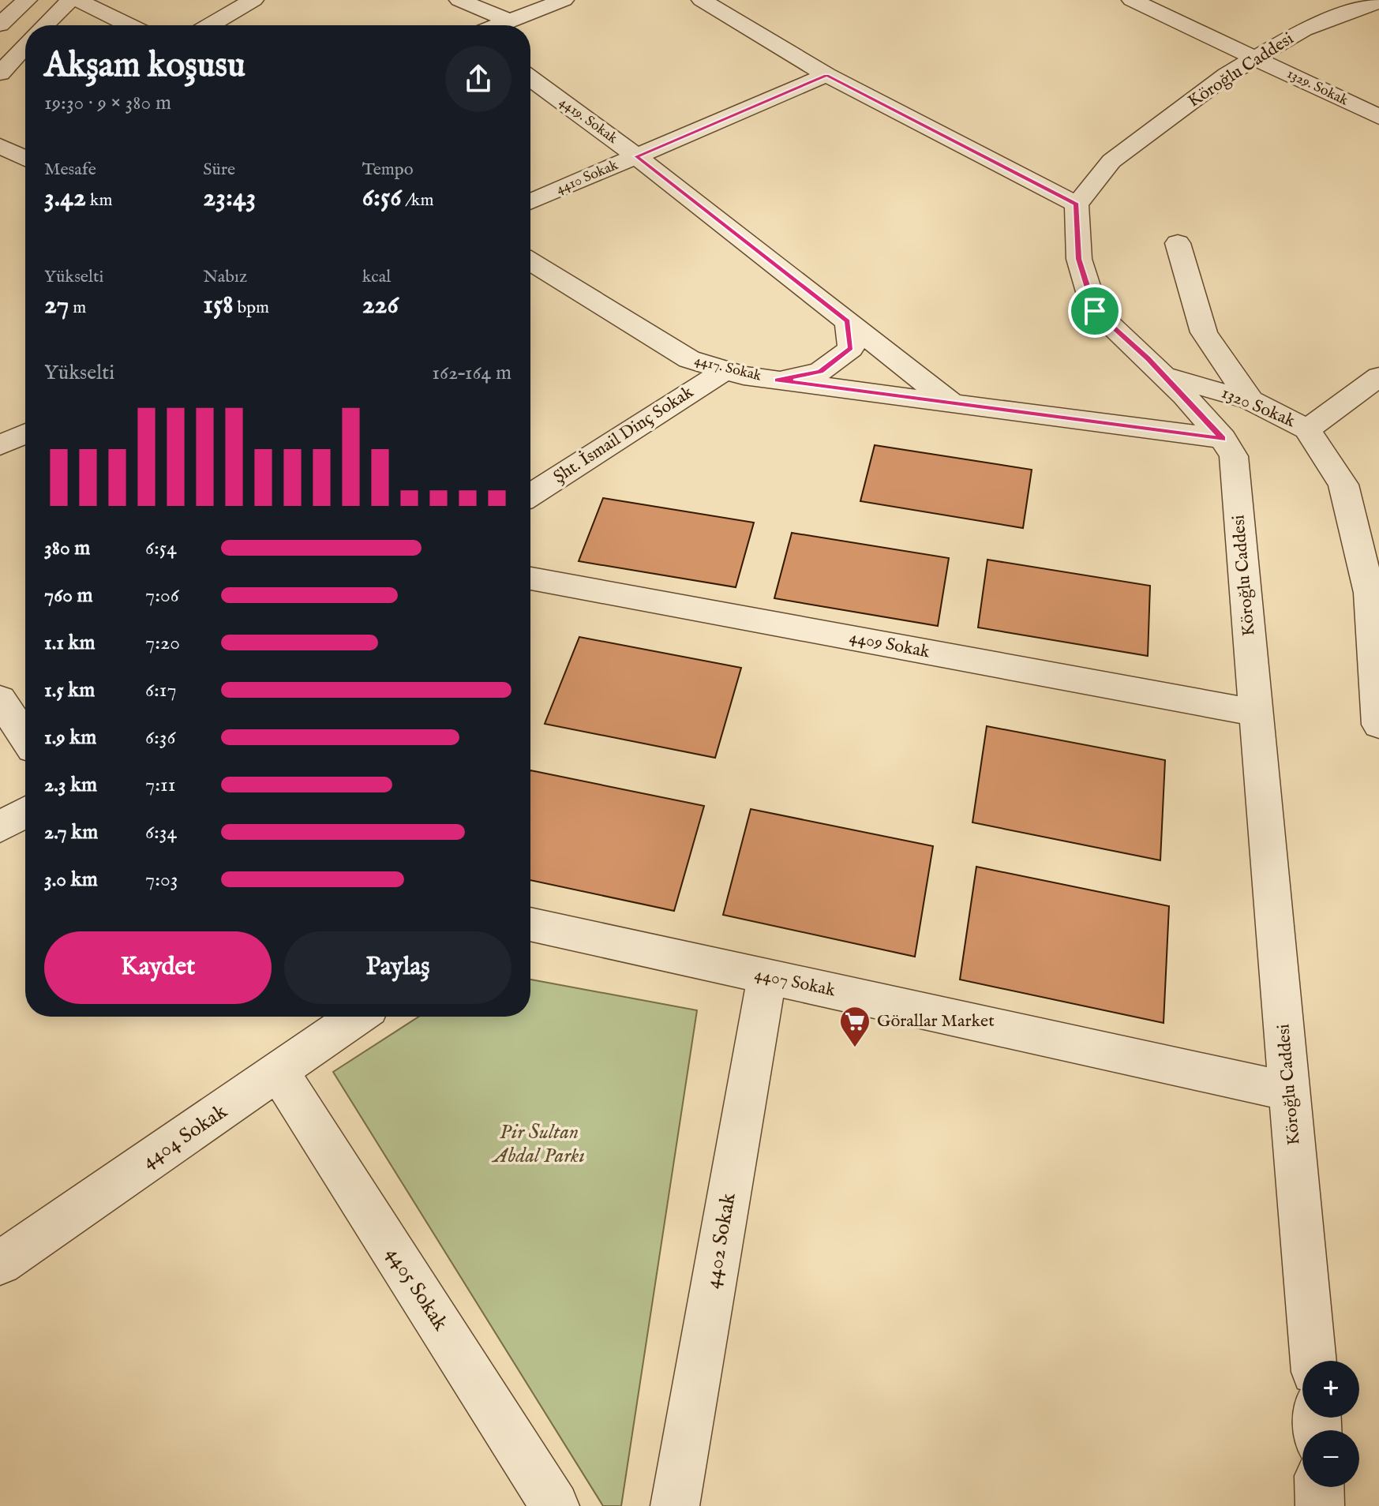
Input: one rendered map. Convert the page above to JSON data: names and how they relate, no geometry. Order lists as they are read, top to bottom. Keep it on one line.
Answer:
{"streets":{"street":["Köroğlu Caddesi","1329. Sokak","4419. Sokak","4410 Sokak","4417. Sokak","1320 Sokak","Şht. İsmail Dinç Sokak","4409 Sokak","4407 Sokak","4404 Sokak","4402 Sokak","4405 Sokak"]},"crossings":[["Köroğlu Caddesi","1329. Sokak"],["Köroğlu Caddesi","4417. Sokak"],["Köroğlu Caddesi","1320 Sokak"],["Köroğlu Caddesi","4409 Sokak"],["Köroğlu Caddesi","4407 Sokak"],["4419. Sokak","4410 Sokak"],["4419. Sokak","4417. Sokak"],["4417. Sokak","Şht. İsmail Dinç Sokak"],["4407 Sokak","4402 Sokak"],["4404 Sokak","4405 Sokak"]],"parks":["Pir Sultan Abdal Parkı"],"places":{"supermarket":["Görallar Market"]},"page":{"heading":["Akşam koşusu","19:30 · 9 × 380 m"],"stats":[["Mesafe","3.42 km"],["Süre","23:43"],["Tempo","6:56 /km"],["Yükselti","27 m"],["Nabız","158 bpm"],["kcal","226"]],"chart":["Yükselti","162–164 m"],"list":[{"name":"380 m","note":"6:54"},{"name":"760 m","note":"7:06"},{"name":"1.1 km","note":"7:20"},{"name":"1.5 km","note":"6:17"},{"name":"1.9 km","note":"6:36"},{"name":"2.3 km","note":"7:11"},{"name":"2.7 km","note":"6:34"},{"name":"3.0 km","note":"7:03"}],"buttons":["Kaydet","Paylaş"],"map_buttons":["+","−"]}}
